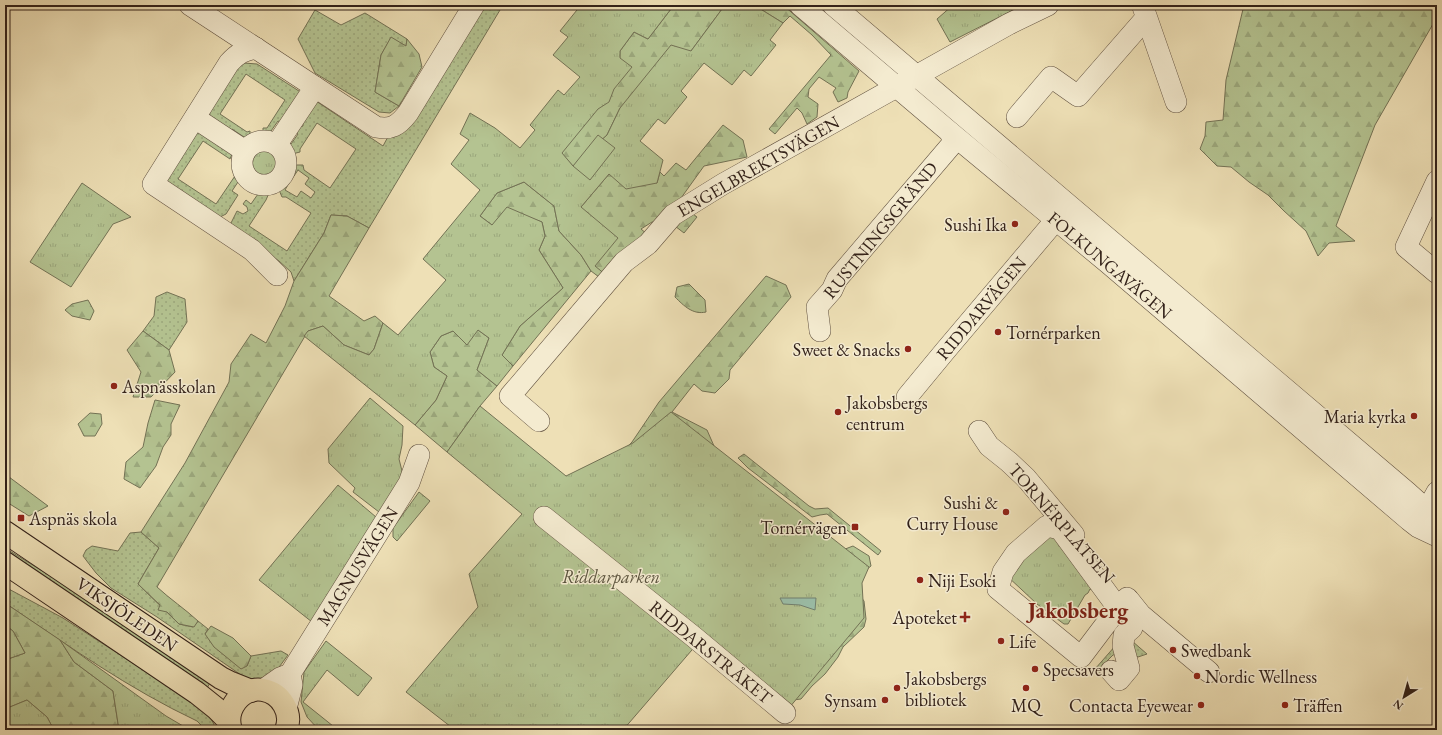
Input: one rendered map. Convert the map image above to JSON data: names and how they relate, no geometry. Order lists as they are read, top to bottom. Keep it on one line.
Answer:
{"streets":{"main road":["VIKSJÖLEDEN"],"street":["ENGELBREKTSVÄGEN","RUSTNINGSGRÄND","FOLKUNGAVÄGEN","RIDDARVÄGEN","TORNÉRPLATSEN","MAGNUSVÄGEN","RIDDARSTRÅKET"]},"crossings":[["ENGELBREKTSVÄGEN","FOLKUNGAVÄGEN"],["RUSTNINGSGRÄND","FOLKUNGAVÄGEN"],["FOLKUNGAVÄGEN","RIDDARVÄGEN"]],"districts":["Jakobsberg"],"parks":["Riddarparken"],"places":{"other":["Sushi Ika","Tornérparken","Sweet & Snacks","Aspnässkolan","Jakobsbergs centrum","Maria kyrka","Sushi & Curry House","Niji Esoki","Life","Swedbank","Specsavers","Nordic Wellness","Jakobsbergs bibliotek","MQ","Synsam","Contacta Eyewear","Träffen"],"transit":["Aspnäs skola","Tornérvägen"],"health":["Apoteket"]},"north":"bottom left"}
